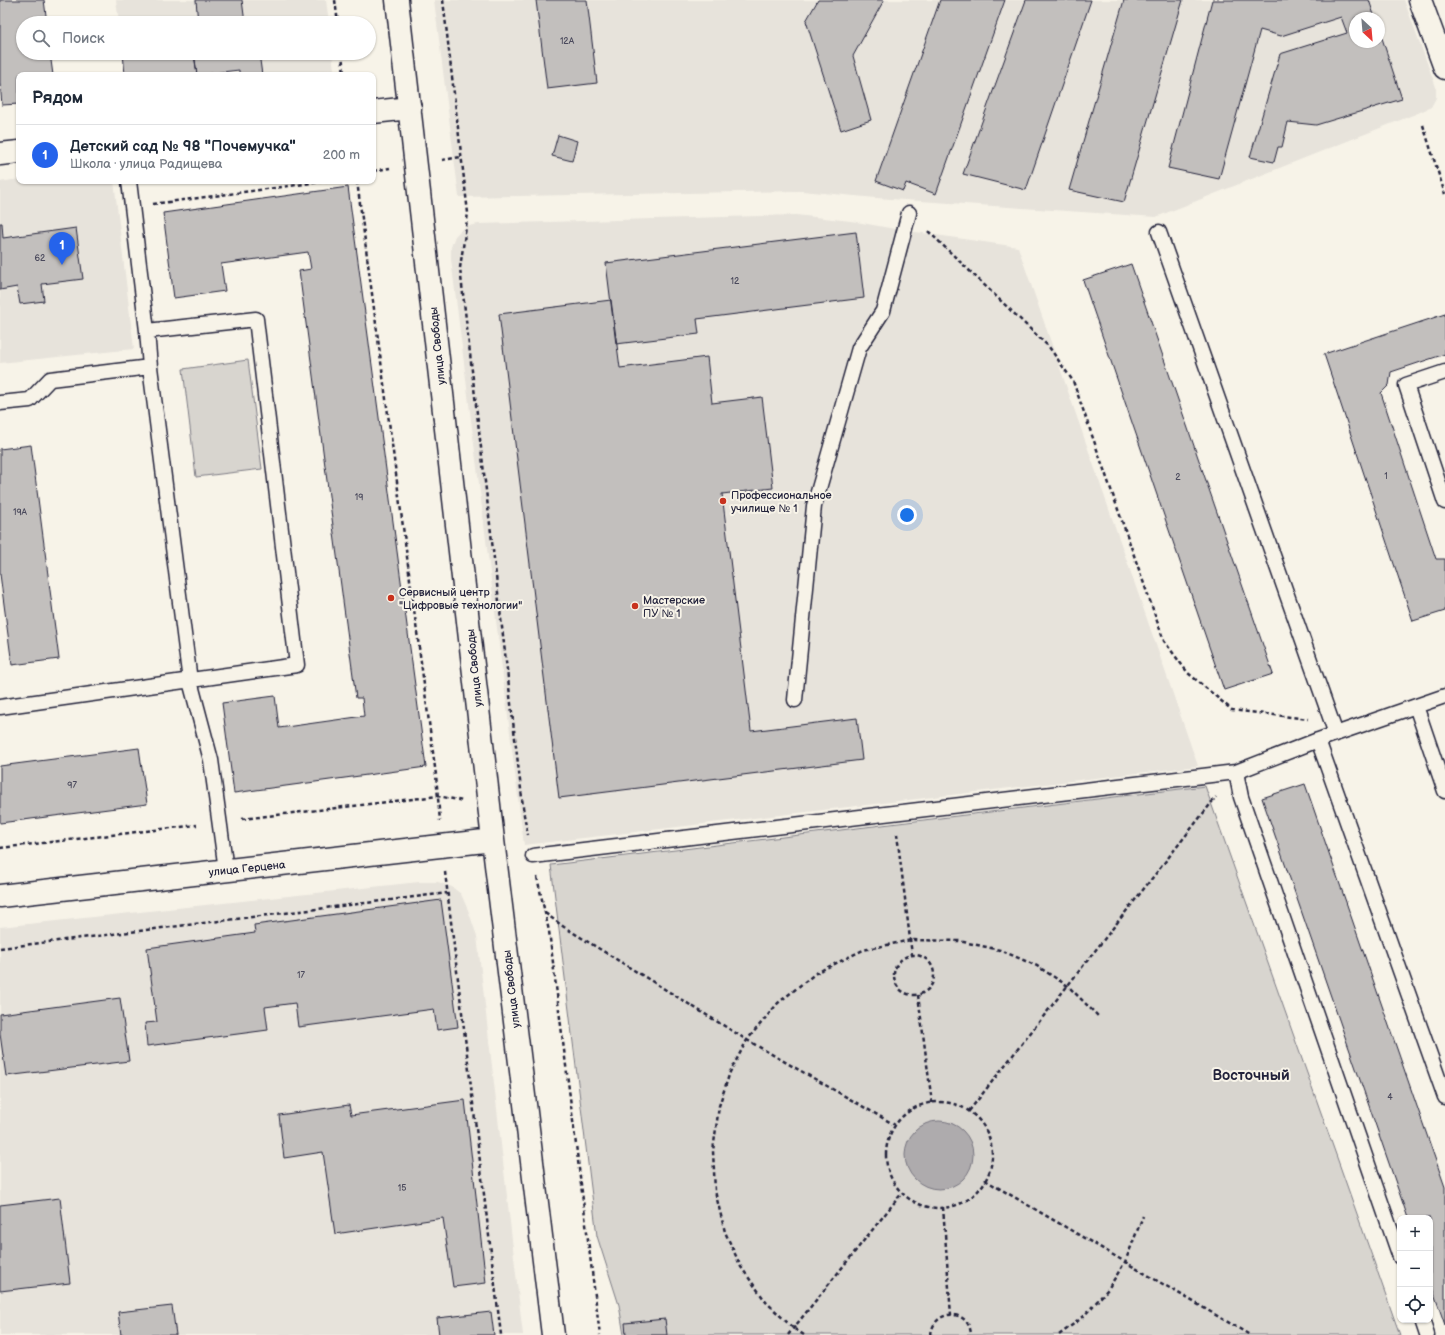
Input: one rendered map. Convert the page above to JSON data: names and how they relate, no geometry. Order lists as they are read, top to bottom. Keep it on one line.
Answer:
{"streets":{"main road":["улица Свободы","улица Герцена"]},"crossings":[["улица Свободы","улица Герцена"]],"districts":["Восточный"],"places":["Профессиональное училище № 1","Сервисный центр \"Цифровые технологии\"","Мастерские ПУ № 1"],"house_numbers":["12А","62","12","1","2","19","19А","97","17","4","15"],"north":"bottom right","page":{"search":"Поиск","heading":"Рядом","list":[{"mark":"1","name":"Детский сад № 98 \"Почемучка\"","note":"Школа · улица Радищева","value":"200 m"}],"pins":"1","map_buttons":["+","−"]}}
